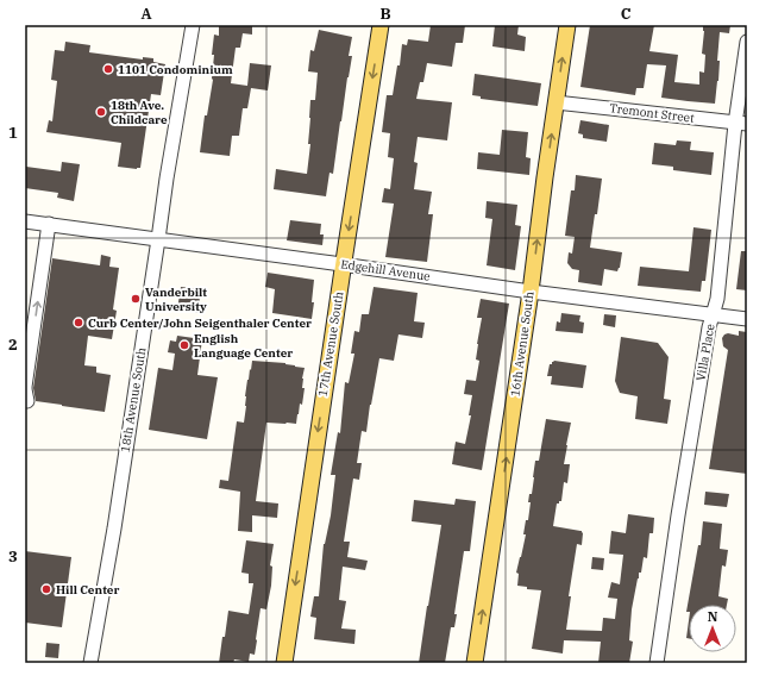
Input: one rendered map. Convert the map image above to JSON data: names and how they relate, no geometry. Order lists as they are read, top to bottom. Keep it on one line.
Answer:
{"streets":{"main road":["17th Avenue South","16th Avenue South"],"street":["Tremont Street","Edgehill Avenue","Villa Place","18th Avenue South"]},"crossings":[["Tremont Street","16th Avenue South"],["Tremont Street","Villa Place"],["Edgehill Avenue","17th Avenue South"],["Edgehill Avenue","16th Avenue South"],["Edgehill Avenue","Villa Place"],["Edgehill Avenue","18th Avenue South"]],"one_way":["17th Avenue South","16th Avenue South"],"places":["1101 Condominium","18th Ave. Childcare","Vanderbilt University","Curb Center/John Seigenthaler Center","English Language Center","Hill Center"],"north":"top","grid":{"columns":["A","B","C"],"rows":["1","2","3"]}}
